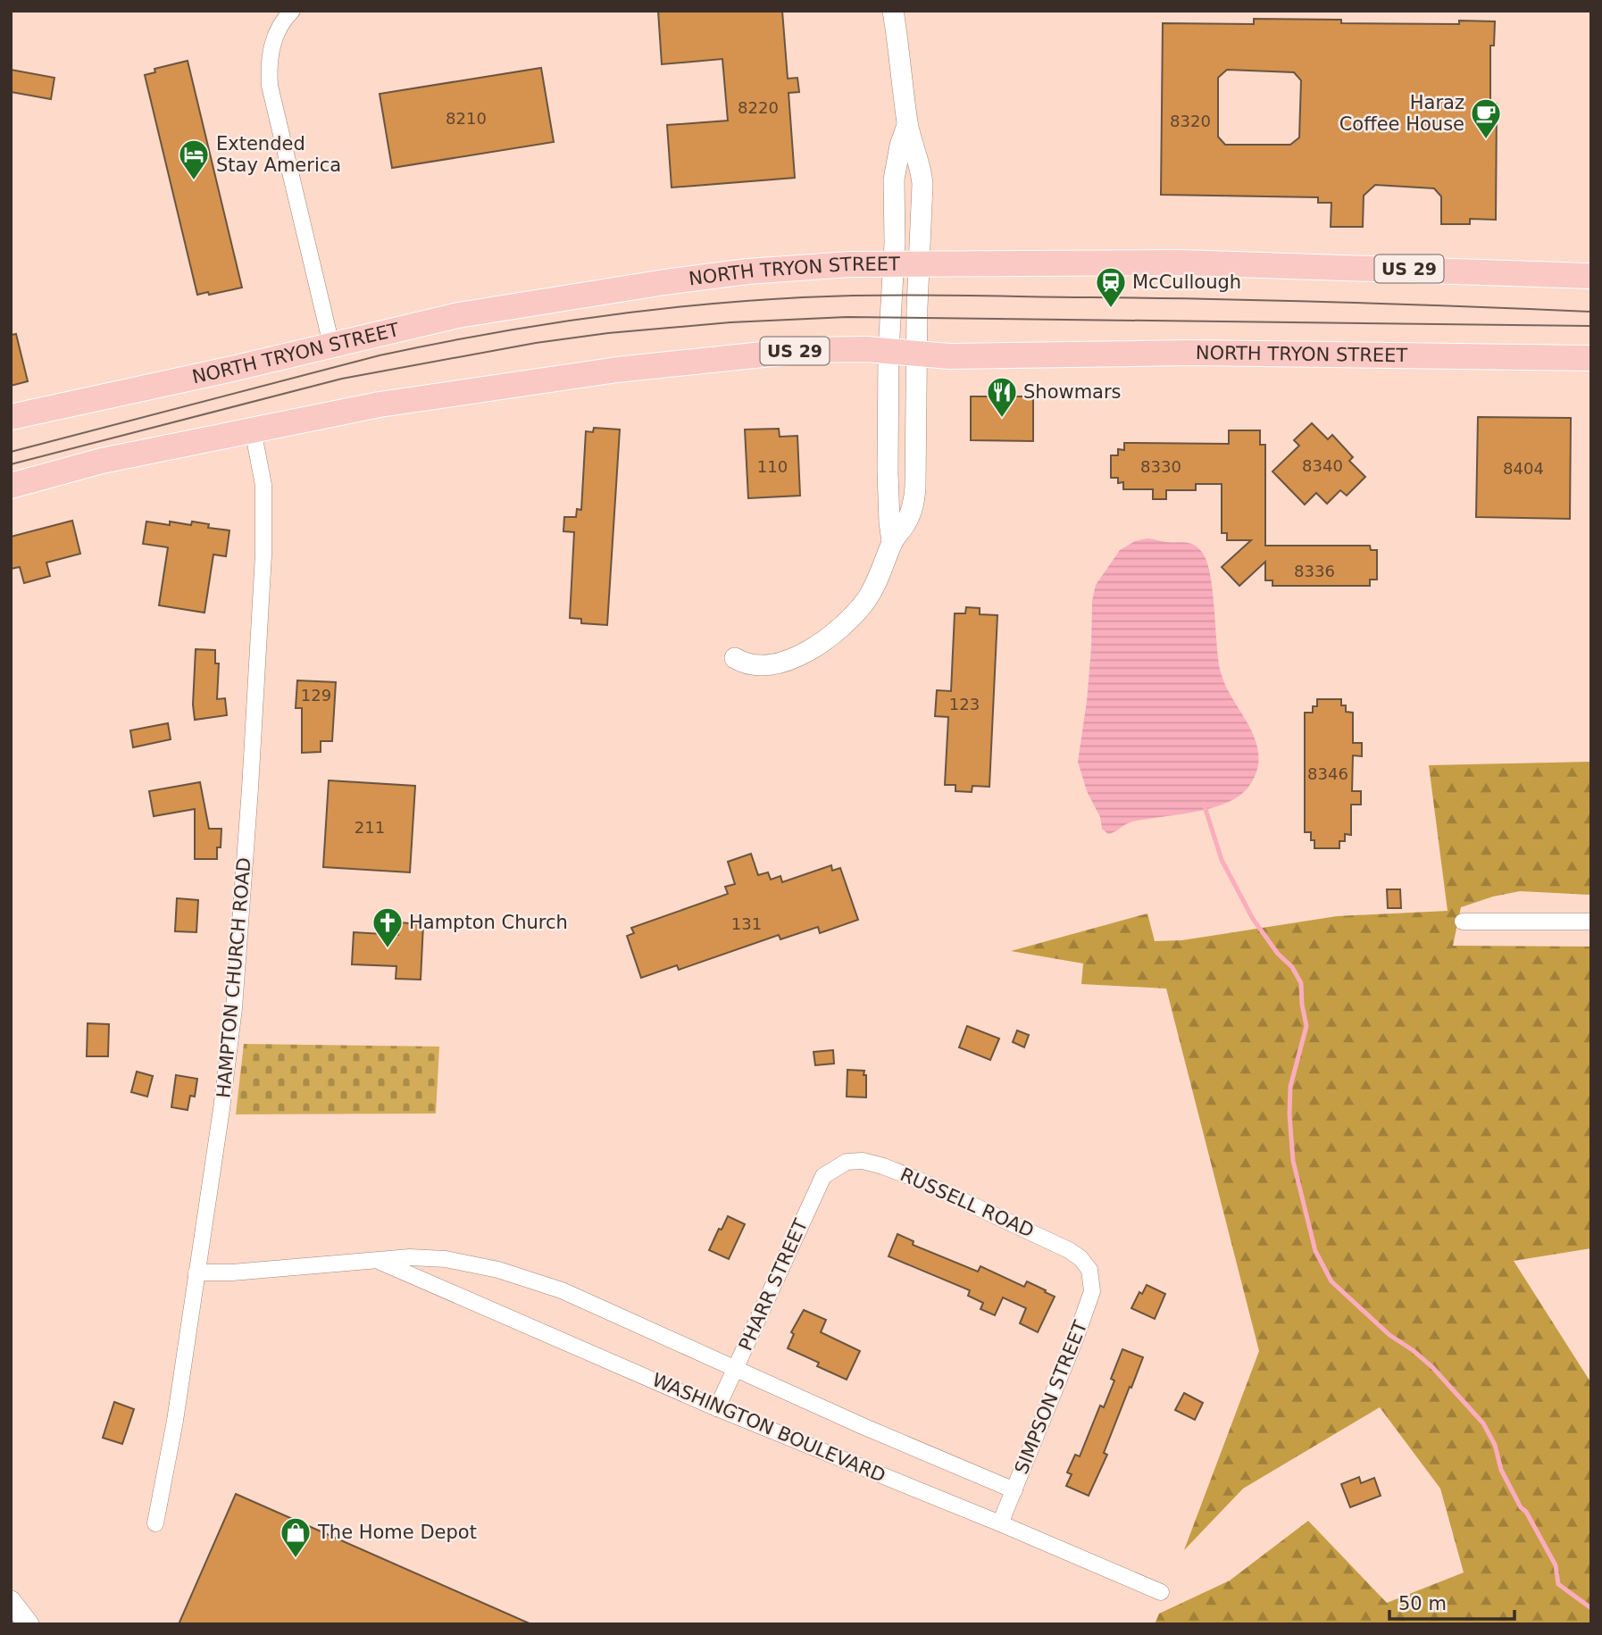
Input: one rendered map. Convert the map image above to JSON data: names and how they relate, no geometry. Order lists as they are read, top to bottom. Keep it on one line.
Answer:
{"streets":{"main road":["US 29","NORTH TRYON STREET"],"street":["HAMPTON CHURCH ROAD","RUSSELL ROAD","PHARR STREET","SIMPSON STREET","WASHINGTON BOULEVARD"]},"crossings":[["NORTH TRYON STREET","HAMPTON CHURCH ROAD"],["HAMPTON CHURCH ROAD","WASHINGTON BOULEVARD"],["RUSSELL ROAD","PHARR STREET"],["RUSSELL ROAD","SIMPSON STREET"],["PHARR STREET","WASHINGTON BOULEVARD"],["SIMPSON STREET","WASHINGTON BOULEVARD"]],"places":{"cafe":["Haraz Coffee House"],"hotel":["Extended Stay America"],"station":["McCullough"],"restaurant":["Showmars"],"church":["Hampton Church"],"shop":["The Home Depot"]},"house_numbers":["8220","8210","8320","8340","110","8330","8404","8336","129","123","8346","211","131"],"scale_bar":"50 m"}
